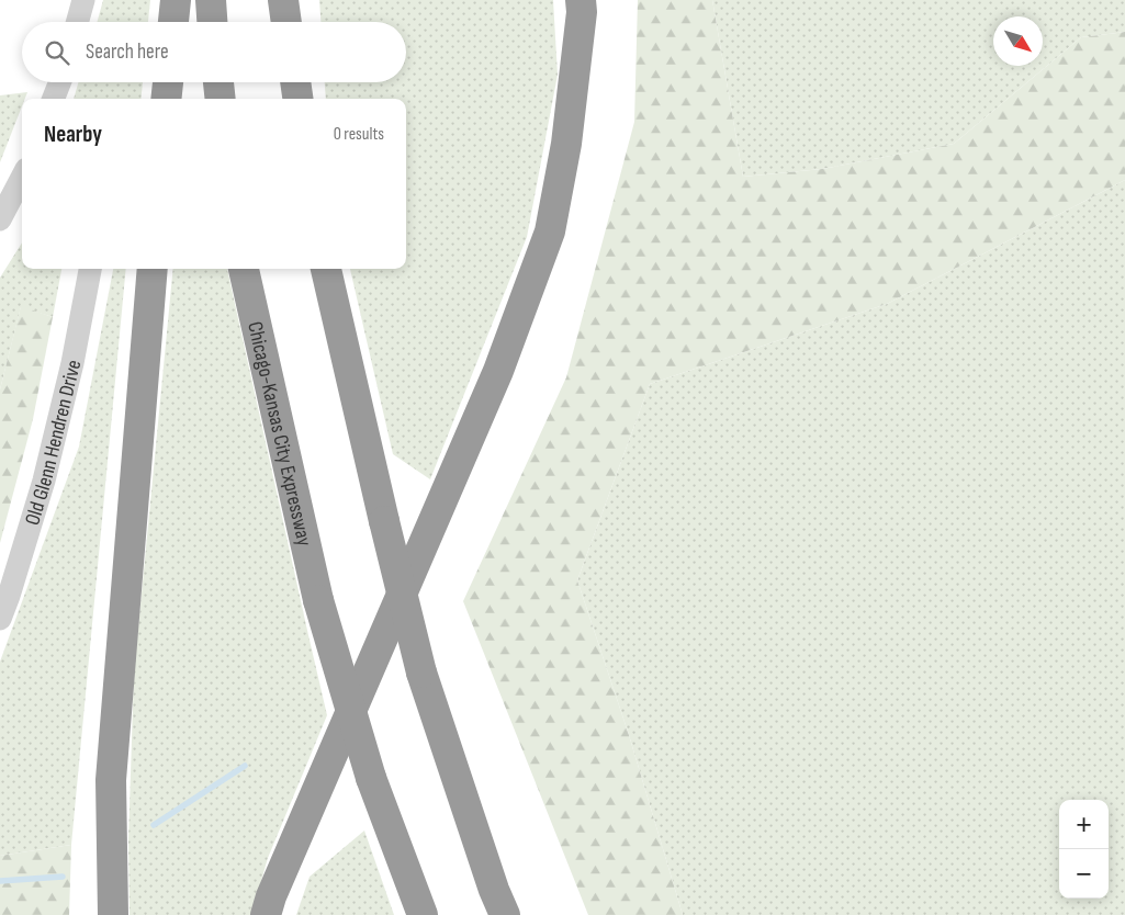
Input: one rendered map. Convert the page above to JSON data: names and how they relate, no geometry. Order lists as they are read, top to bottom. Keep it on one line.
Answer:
{"streets":{"highway":["Chicago-Kansas City Expressway"],"street":["Old Glenn Hendren Drive"]},"north":"bottom right","page":{"search":"Search here","heading":["Nearby","0 results"],"map_buttons":["+","−"]}}
